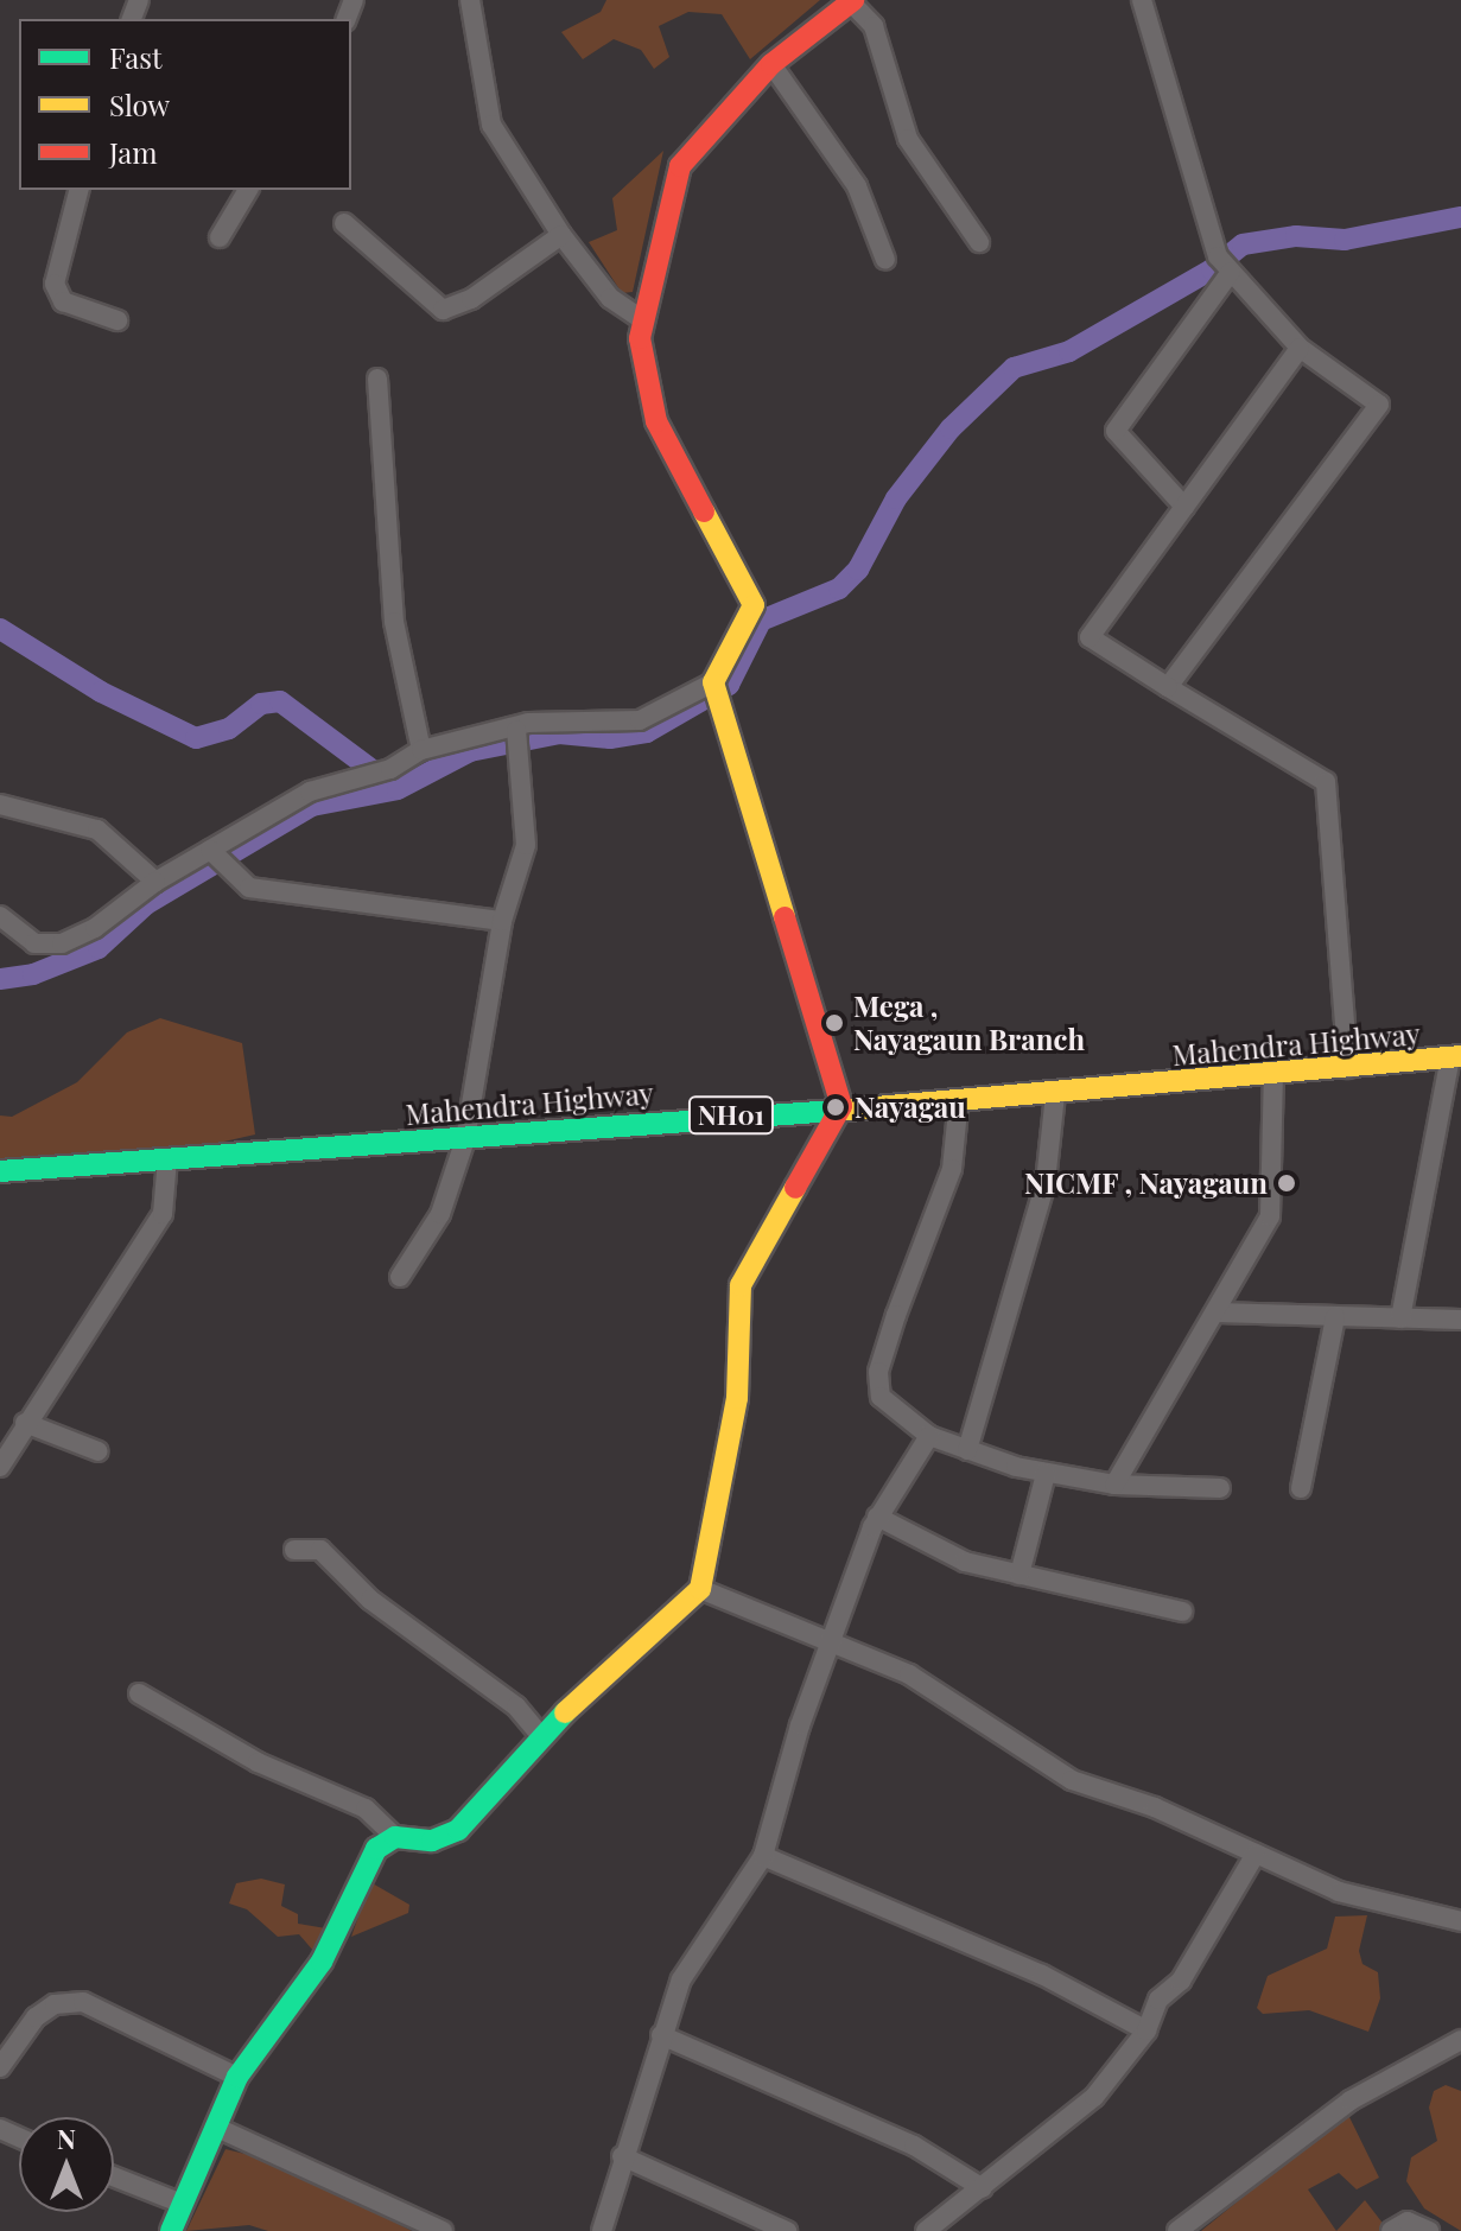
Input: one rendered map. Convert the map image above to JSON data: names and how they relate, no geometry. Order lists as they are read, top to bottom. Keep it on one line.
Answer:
{"streets":{"main road":["Mahendra Highway","NH01"]},"places":["Mega , Nayagaun Branch","Nayagau","NICMF , Nayagaun"],"legend":["Fast","Slow","Jam"],"north":"top"}
